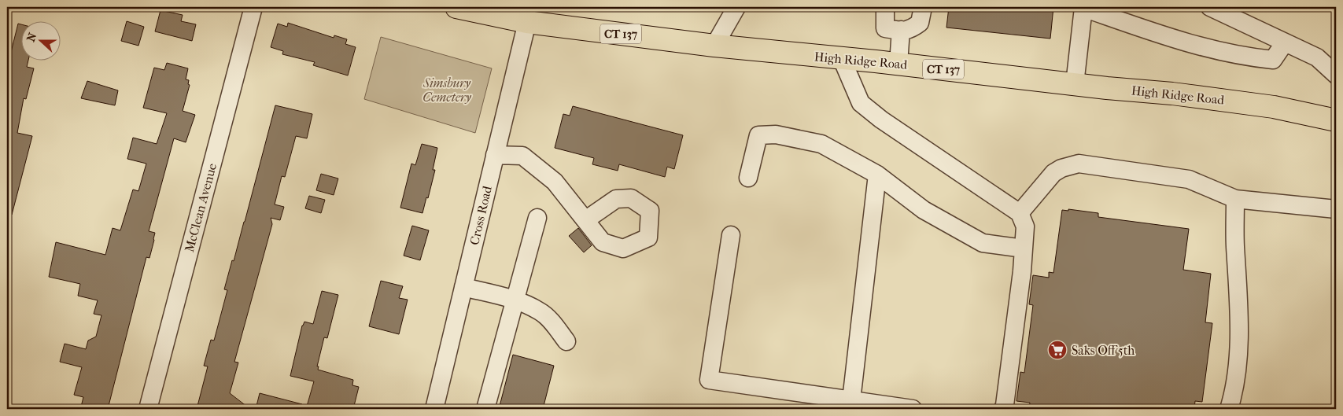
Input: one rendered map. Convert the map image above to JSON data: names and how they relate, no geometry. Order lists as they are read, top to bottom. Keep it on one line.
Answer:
{"streets":{"main road":["CT 137","High Ridge Road"],"street":["McClean Avenue","Cross Road"]},"crossings":[["High Ridge Road","Cross Road"]],"parks":["Simsbury Cemetery"],"places":{"supermarket":["Saks Off 5th"]},"north":"left"}
